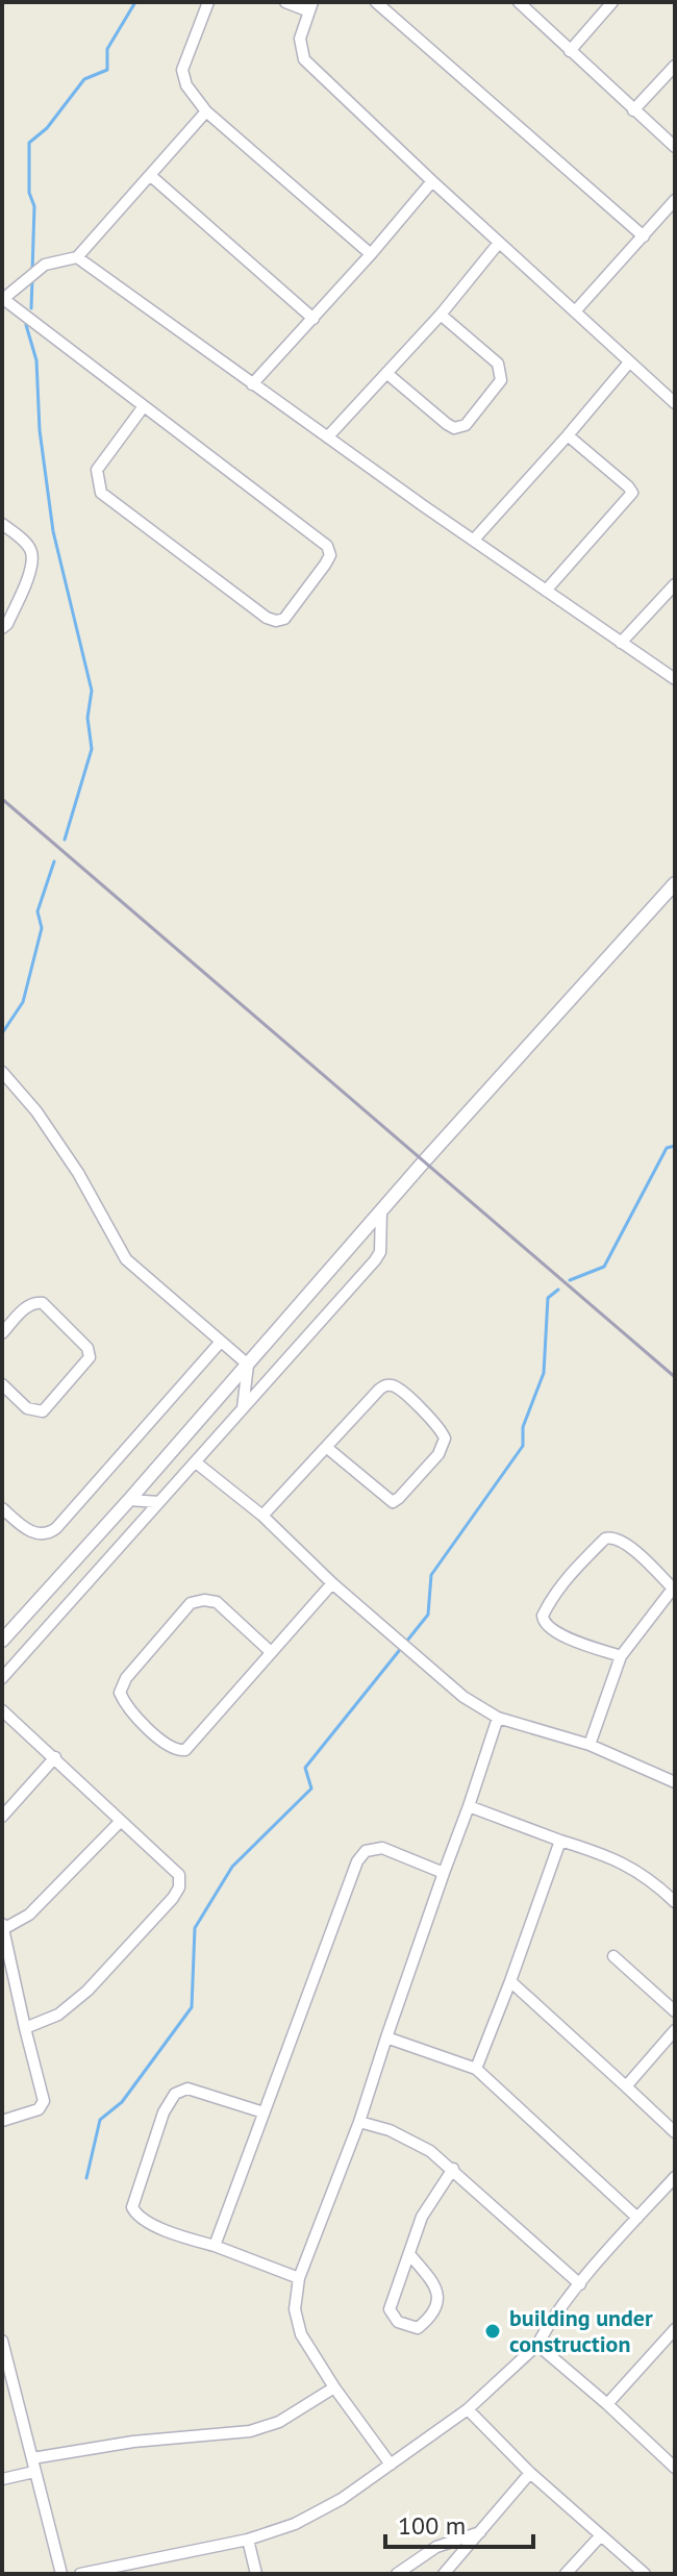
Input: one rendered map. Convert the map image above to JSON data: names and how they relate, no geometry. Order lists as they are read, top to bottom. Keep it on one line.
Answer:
{"places":["building under construction"],"scale_bar":"100 m"}
